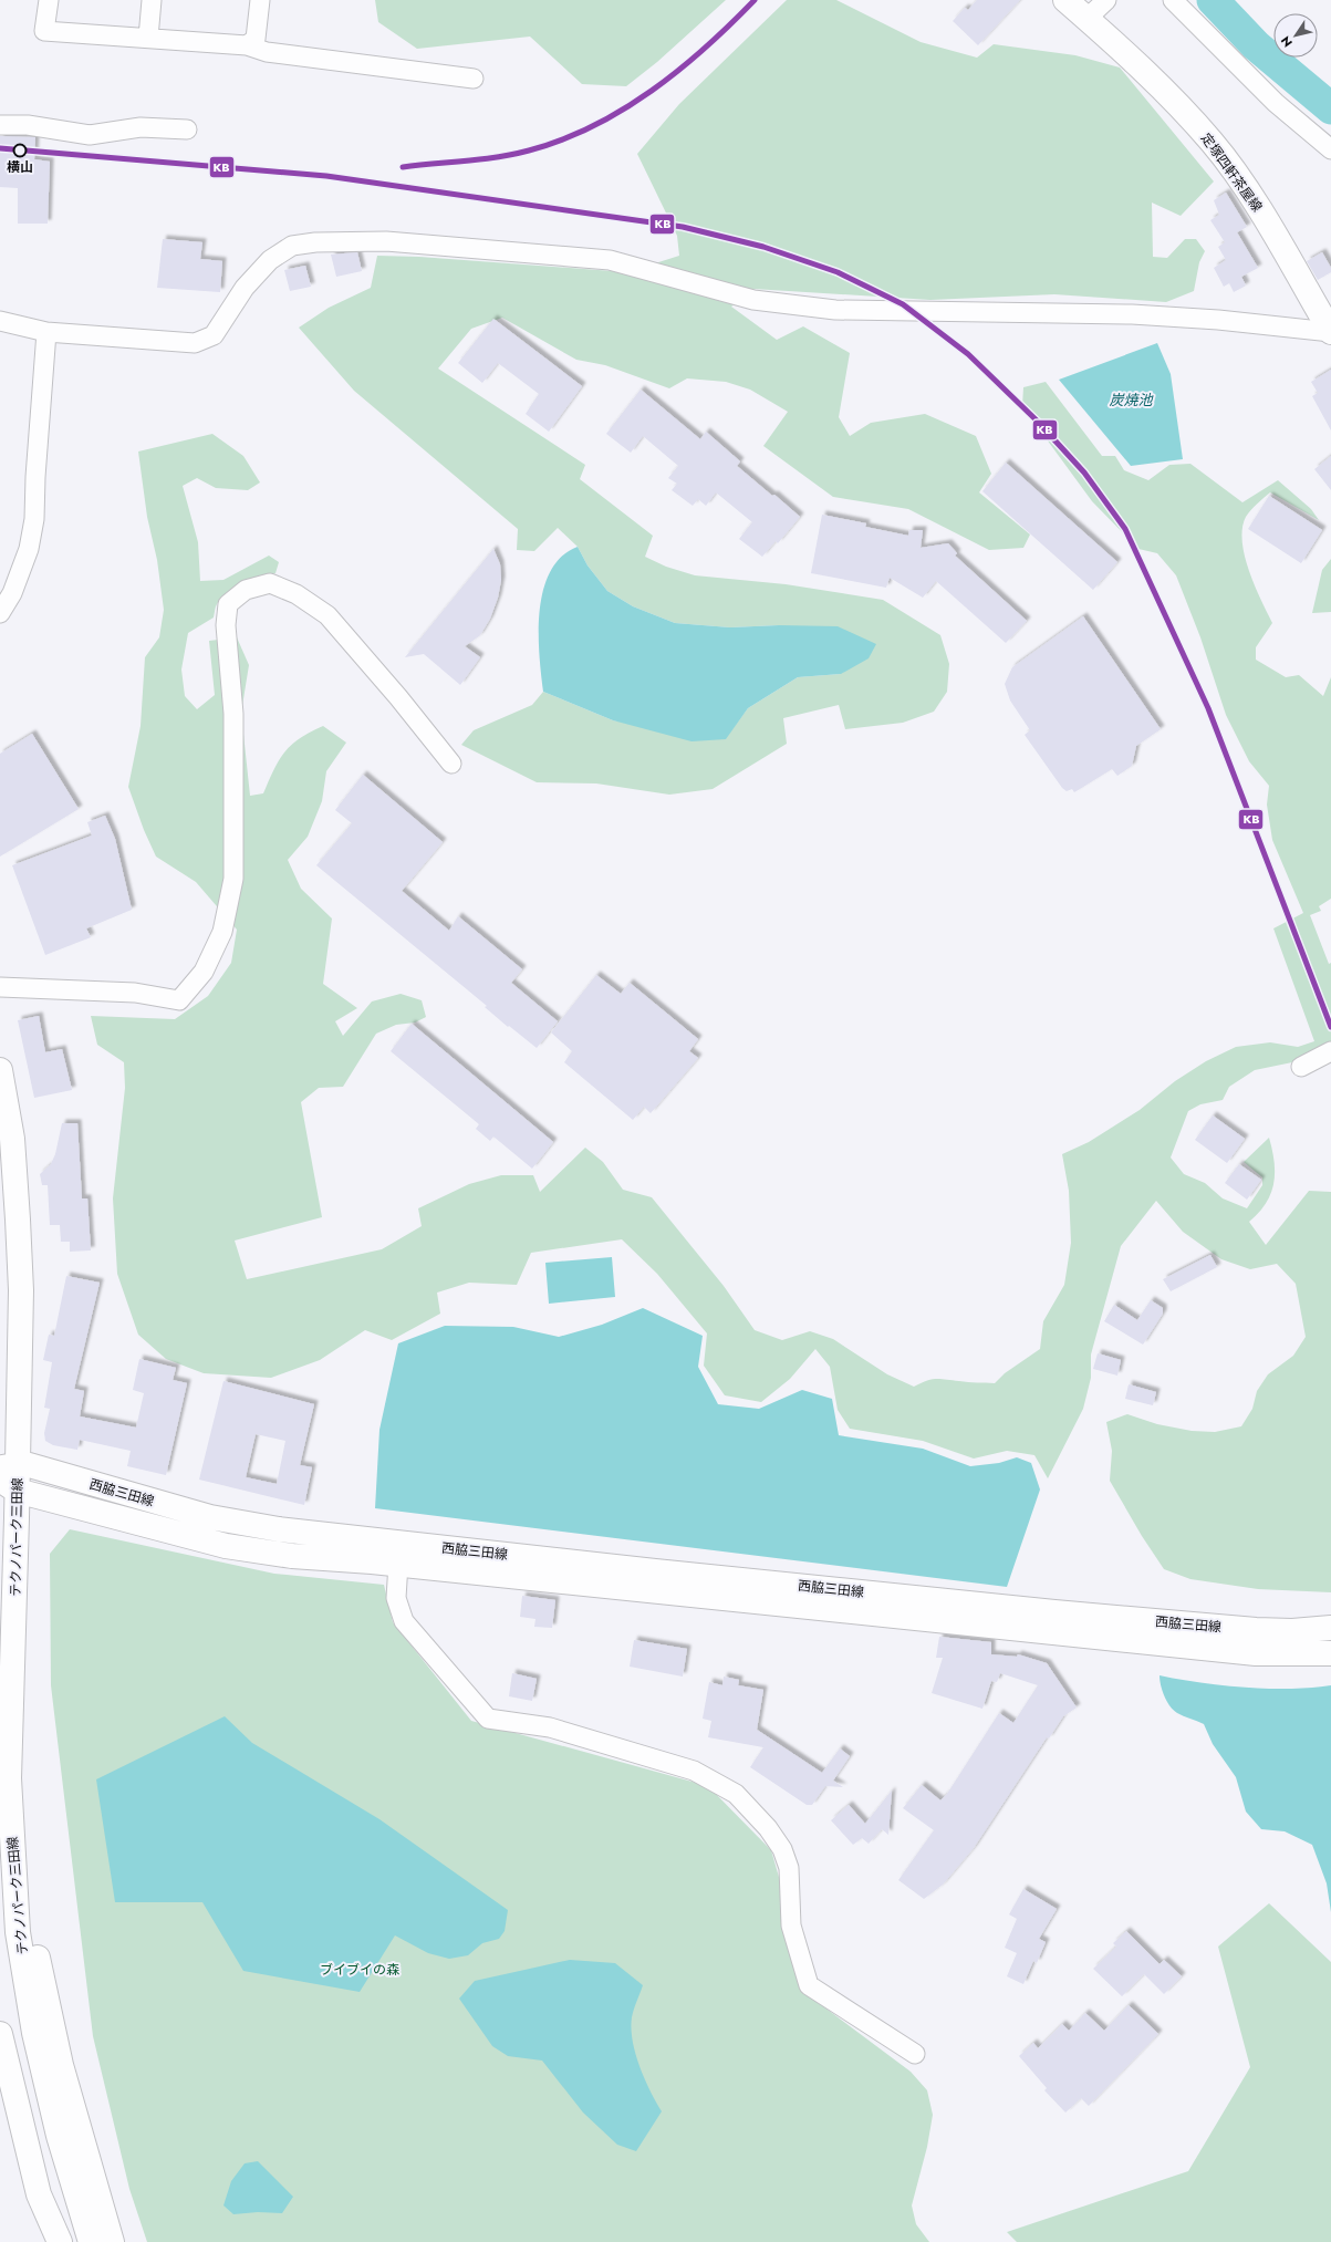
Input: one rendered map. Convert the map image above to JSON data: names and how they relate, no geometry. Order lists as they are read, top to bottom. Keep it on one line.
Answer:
{"streets":{"main road":["定塚四軒茶屋線","西脇三田線","テクノパーク三田線"]},"crossings":[["西脇三田線","テクノパーク三田線"]],"water":["炭焼池"],"parks":["ブイブイの森"],"places":["横山"],"lines":["transit line KB"],"north":"bottom left"}
